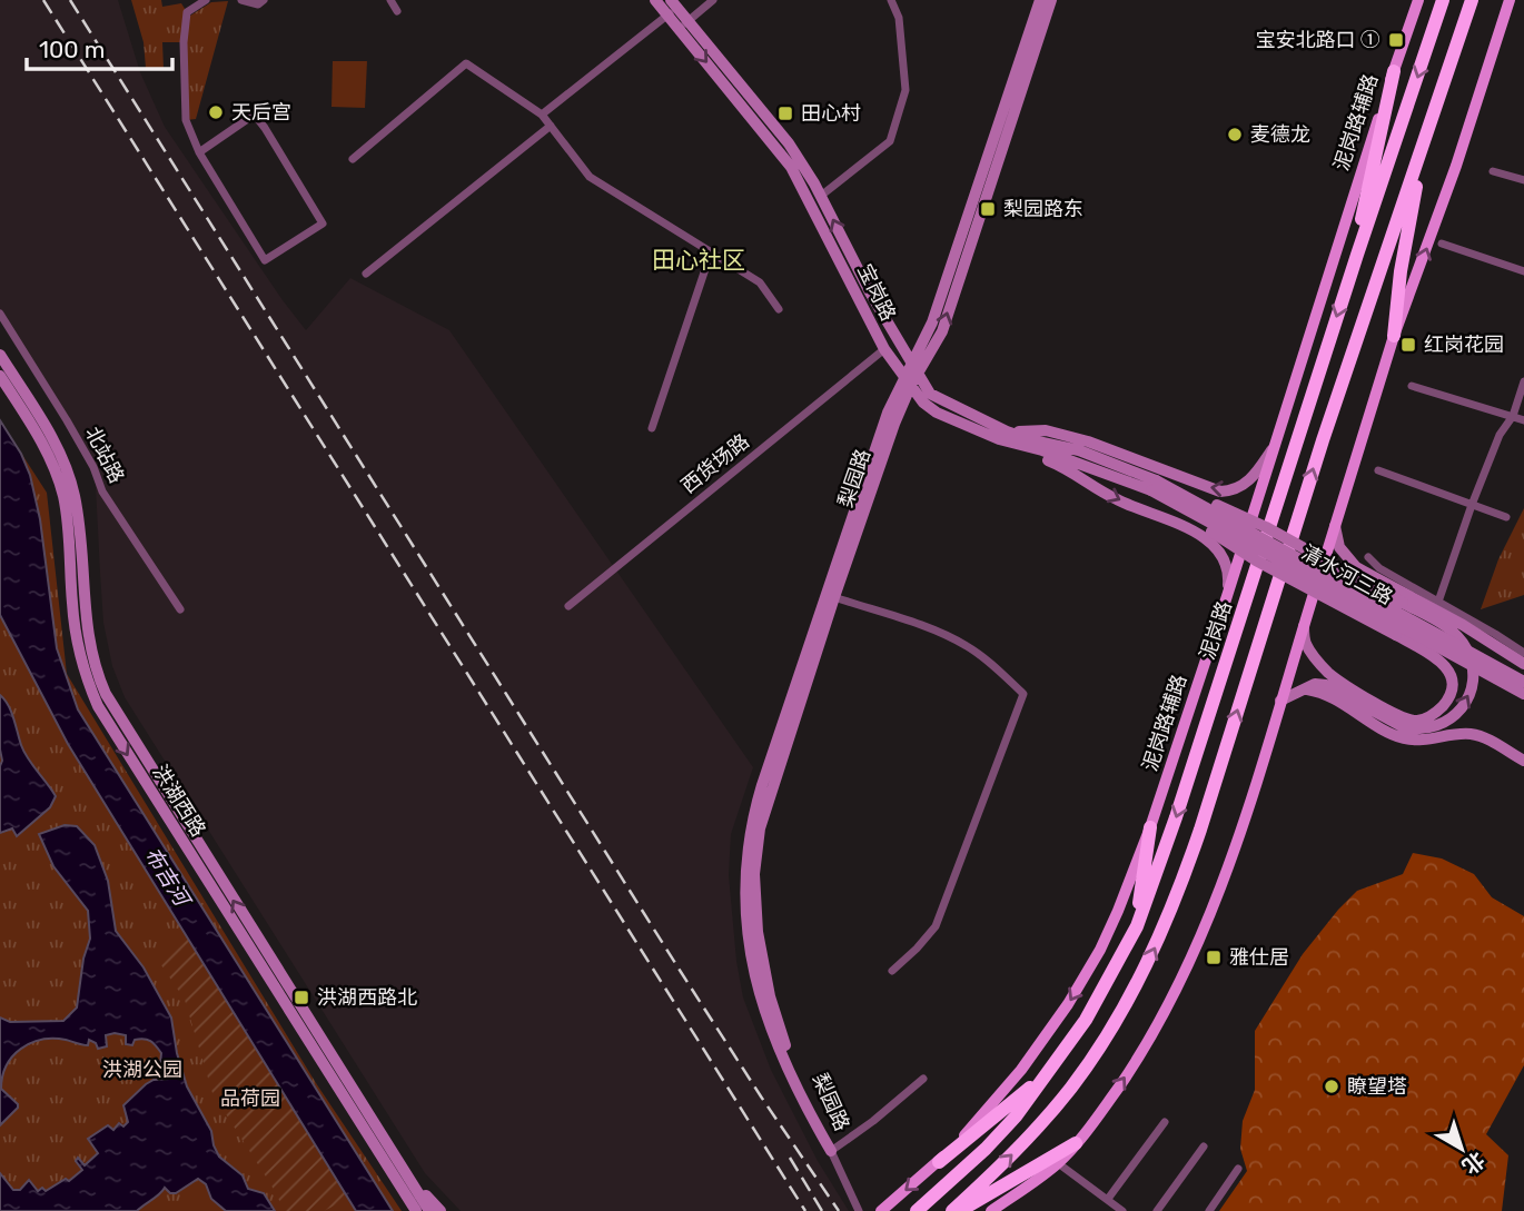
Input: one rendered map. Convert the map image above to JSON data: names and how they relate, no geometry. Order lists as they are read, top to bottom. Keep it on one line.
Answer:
{"streets":{"highway":["泥岗路"],"main road":["泥岗路辅路","宝岗路","梨园路","清水河三路","洪湖西路"],"street":["北站路","西货场路"]},"crossings":[["宝岗路","西货场路"],["宝岗路","梨园路"],["宝岗路","清水河三路"]],"districts":["田心社区"],"water":["布吉河"],"parks":["洪湖公园","品荷园"],"places":{"transit":["宝安北路口 ①","田心村","梨园路东","红岗花园","雅仕居","洪湖西路北"],"other":["天后宫","麦德龙","瞭望塔"]},"scale_bar":"100 m","north":"bottom right"}
